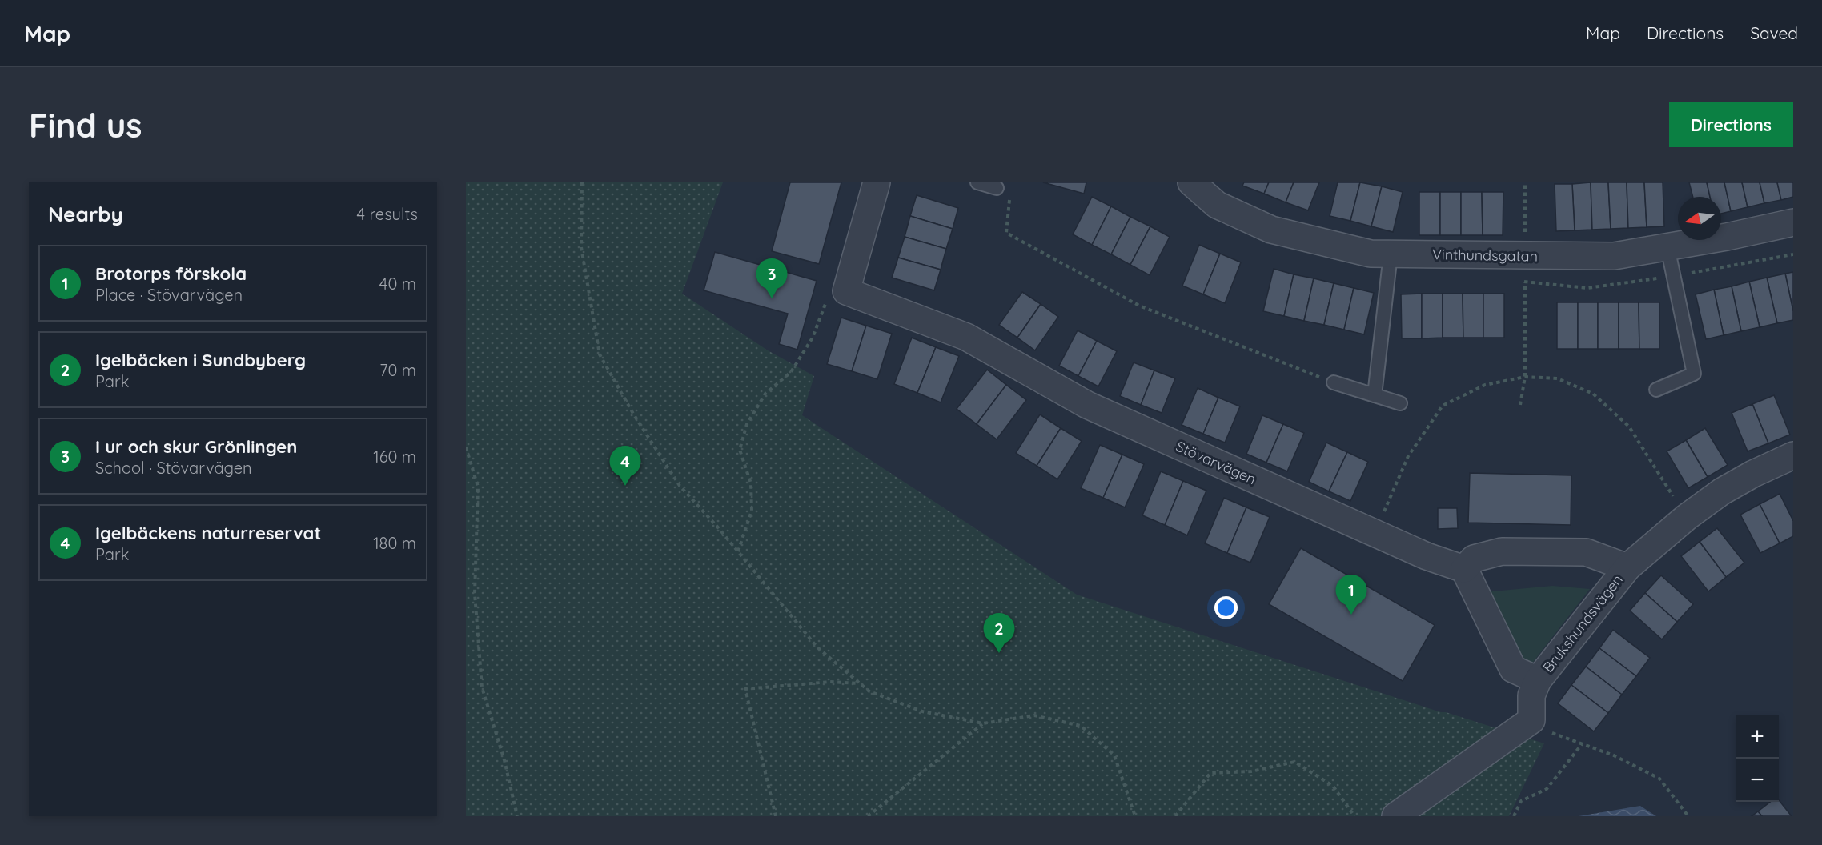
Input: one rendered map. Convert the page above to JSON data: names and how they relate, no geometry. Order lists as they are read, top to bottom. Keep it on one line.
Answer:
{"streets":{"street":["Vinthundsgatan","Stövarvägen","Brukshundsvägen"]},"crossings":[["Stövarvägen","Brukshundsvägen"]],"north":"left","page":{"header":"Map","nav":["Map","Directions","Saved"],"buttons":"Directions","title":"Find us","heading":["Nearby","4 results"],"list":[{"mark":"1","name":"Brotorps förskola","note":"Place · Stövarvägen","value":"40 m"},{"mark":"2","name":"Igelbäcken i Sundbyberg","note":"Park","value":"70 m"},{"mark":"3","name":"I ur och skur Grönlingen","note":"School · Stövarvägen","value":"160 m"},{"mark":"4","name":"Igelbäckens naturreservat","note":"Park","value":"180 m"}],"pins":["3","4","1","2"],"map_buttons":["+","−"]}}
